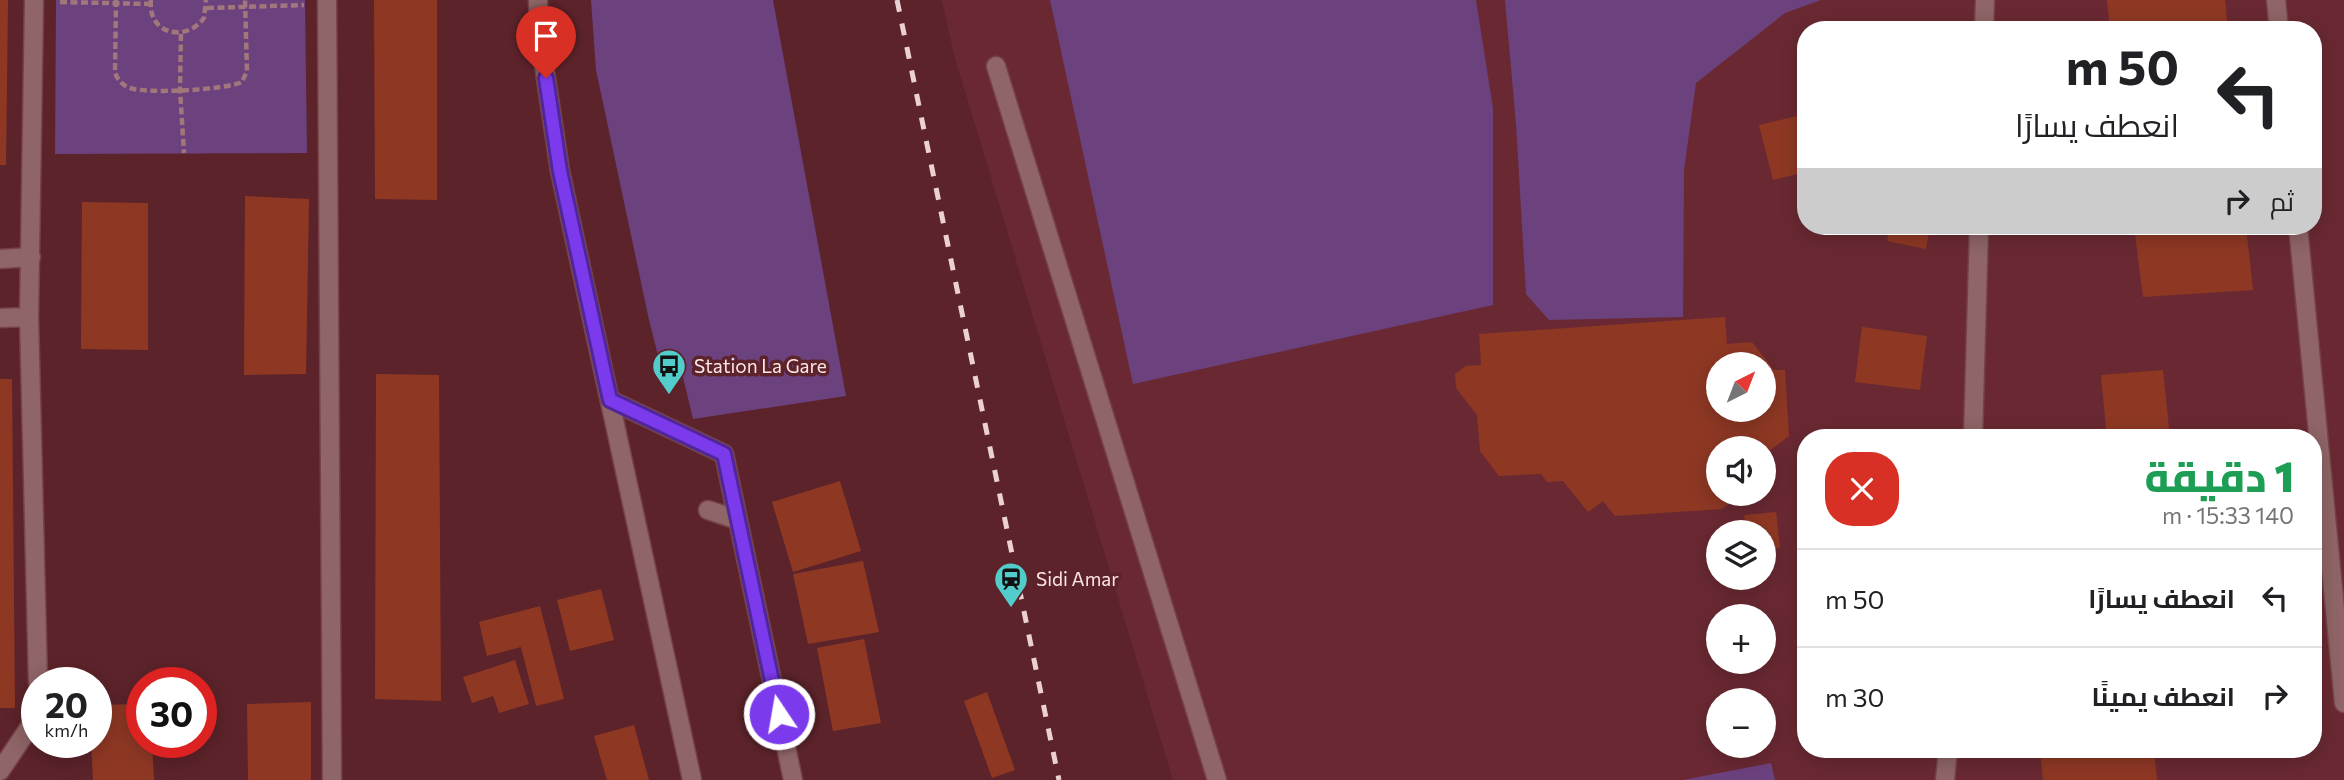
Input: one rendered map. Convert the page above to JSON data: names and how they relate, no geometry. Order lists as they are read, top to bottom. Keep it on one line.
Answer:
{"places":{"bus stop":["Station La Gare"],"station":["Sidi Amar"]},"north":"top right","page":{"turn":["50 m","انعطف يسارًا"],"then":"ثم","map_buttons":["+","−"],"heading":["1 دقيقة","140 m · 15:33"],"list":[{"name":"انعطف يسارًا","value":"50 m"},{"name":"انعطف يمينًا","value":"30 m"}],"speed":"20 km/h","limit":"30"}}
